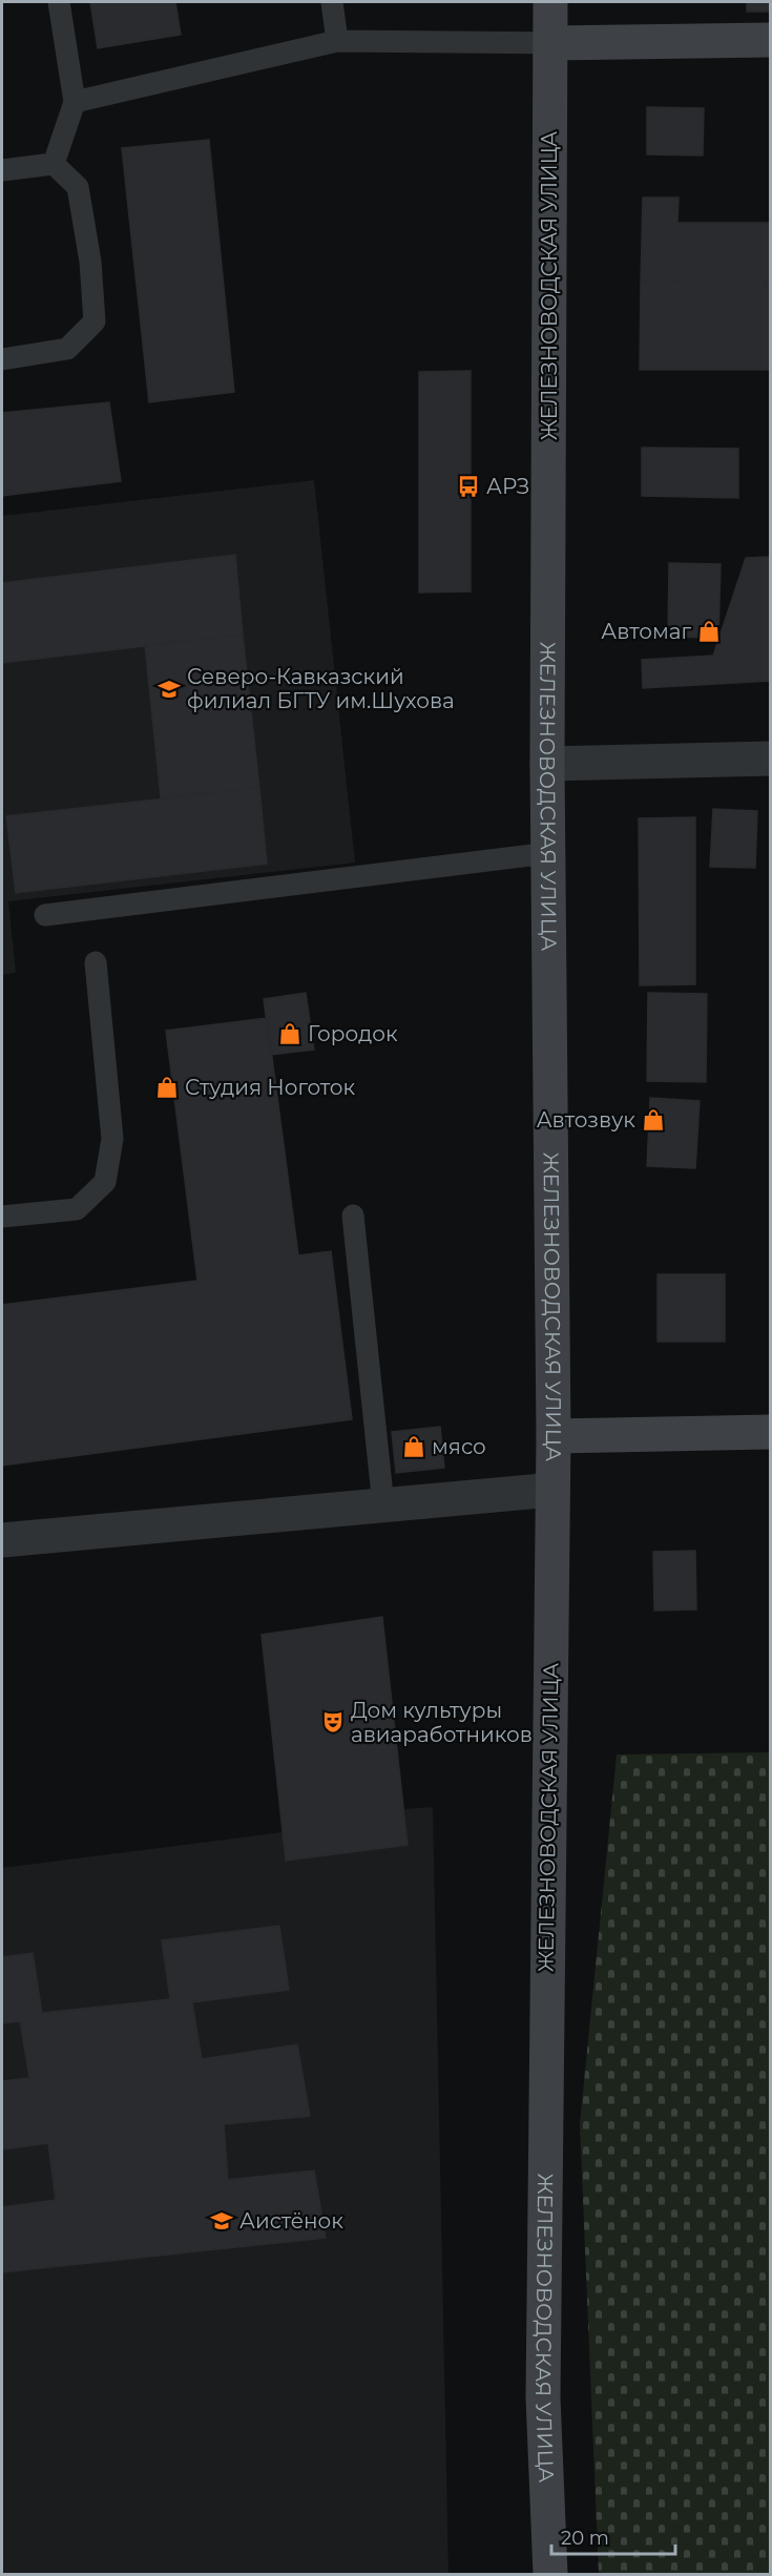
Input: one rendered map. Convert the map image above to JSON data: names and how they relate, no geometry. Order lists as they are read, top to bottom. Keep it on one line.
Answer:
{"streets":{"main road":["ЖЕЛЕЗНОВОДСКАЯ УЛИЦА"]},"places":{"bus stop":["АРЗ"],"shop":["Автомаг","Городок","Студия Ноготок","Автозвук","мясо"],"school or university":["Северо-Кавказский филиал БГТУ им.Шухова","Аистёнок"],"theatre":["Дом культуры авиаработников"]},"scale_bar":"20 m"}
